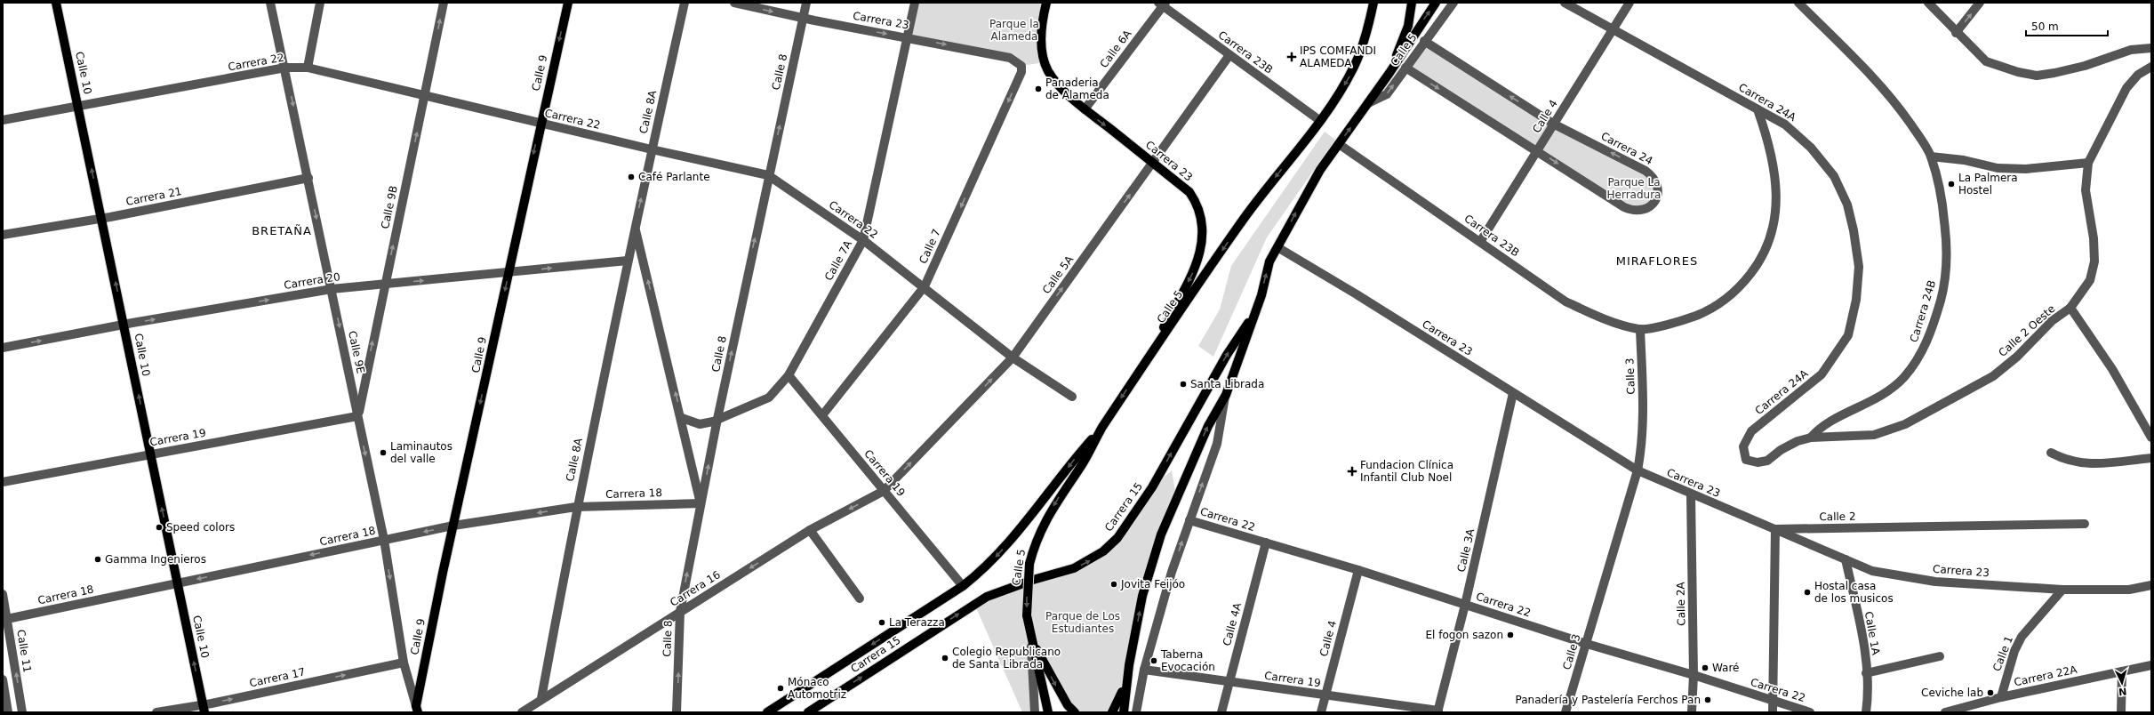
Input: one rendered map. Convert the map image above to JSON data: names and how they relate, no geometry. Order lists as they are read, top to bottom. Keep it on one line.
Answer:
{"streets":{"main road":["Carrera 23","Calle 5","Calle 10","Calle 9","Carrera 15"],"street":["Calle 6A","Carrera 23B","Carrera 22","Calle 8","Carrera 24A","Calle 8A","Calle 4","Carrera 24","Carrera 21","Calle 9B","Calle 7","Calle 7A","Calle 5A","Carrera 20","Carrera 24B","Calle 2 Oeste","Calle 9E","Calle 3","Carrera 19","Carrera 18","Calle 2","Calle 3A","Carrera 16","Calle 2A","Calle 4A","Calle 1A","Calle 11","Calle 1","Carrera 22A","Carrera 17"]},"crossings":[["Carrera 23","Calle 6A"],["Carrera 23","Calle 5"],["Carrera 23","Calle 8"],["Carrera 23","Calle 7"],["Carrera 23","Calle 7A"],["Carrera 23","Calle 5A"],["Carrera 23","Calle 3"],["Carrera 23","Calle 2"],["Carrera 23","Calle 3A"],["Carrera 23","Calle 2A"],["Carrera 23","Calle 1A"],["Carrera 23","Calle 1"],["Calle 6A","Carrera 23B"],["Calle 5","Carrera 23B"],["Calle 5","Carrera 22"],["Calle 5","Carrera 24"],["Calle 5","Carrera 19"],["Calle 5","Carrera 15"],["Carrera 23B","Calle 4"],["Carrera 23B","Calle 5A"],["Carrera 23B","Calle 3"],["Carrera 22","Calle 8"],["Carrera 22","Calle 10"],["Carrera 22","Calle 9"],["Carrera 22","Calle 8A"],["Carrera 22","Calle 4"],["Carrera 22","Calle 9B"],["Carrera 22","Calle 7"],["Carrera 22","Calle 7A"],["Carrera 22","Calle 5A"],["Carrera 22","Calle 9E"],["Carrera 22","Calle 3"],["Carrera 22","Calle 3A"],["Carrera 22","Calle 2A"],["Carrera 22","Calle 4A"],["Calle 8","Calle 8A"],["Calle 8","Calle 7A"],["Calle 8","Carrera 18"],["Calle 8","Carrera 16"],["Calle 10","Carrera 21"],["Calle 10","Carrera 20"],["Calle 10","Carrera 19"],["Calle 10","Carrera 18"],["Calle 10","Carrera 17"],["Calle 9","Carrera 20"],["Calle 9","Calle 9E"],["Calle 9","Carrera 18"],["Carrera 24A","Calle 4"],["Carrera 24A","Calle 2 Oeste"],["Calle 8A","Calle 7A"],["Calle 8A","Carrera 20"],["Calle 8A","Carrera 18"],["Calle 8A","Carrera 16"],["Calle 4","Carrera 24"],["Calle 4","Carrera 19"],["Carrera 21","Calle 9E"],["Calle 9B","Carrera 20"],["Calle 9B","Calle 9E"],["Calle 9B","Carrera 19"],["Calle 7","Carrera 19"],["Calle 7A","Carrera 19"],["Calle 5A","Carrera 19"],["Calle 5A","Carrera 16"],["Carrera 20","Calle 9E"],["Carrera 24B","Calle 2 Oeste"],["Calle 9E","Carrera 19"],["Calle 9E","Carrera 18"],["Calle 9E","Carrera 17"],["Carrera 19","Carrera 15"],["Carrera 19","Calle 3A"],["Carrera 19","Carrera 16"],["Carrera 19","Calle 4A"],["Carrera 18","Calle 11"],["Calle 1","Carrera 22A"]],"one_way":["Calle 8","Calle 10","Calle 9","Calle 9B","Calle 7","Calle 5A","Carrera 20","Calle 9E","Carrera 18","Carrera 16","Carrera 17"],"districts":["BRETAÑA","MIRAFLORES"],"parks":["Parque la Alameda","Parque La Herradura","Parque de Los Estudiantes"],"places":{"health":["IPS COMFANDI ALAMEDA","Fundacion Clínica Infantil Club Noel"],"other":["Panaderia de Alameda","Café Parlante","La Palmera Hostel","Santa Librada","Laminautos del valle","Speed colors","Gamma Ingenieros","Jovita Feijóo","Hostal casa de los musicos","La Terazza","El fogon sazon","Colegio Republicano de Santa Librada","Taberna Evocación","Waré","Mónaco Automotriz","Ceviche lab","Panadería y Pastelería Ferchos Pan"]},"scale_bar":"50 m","north":"bottom"}
